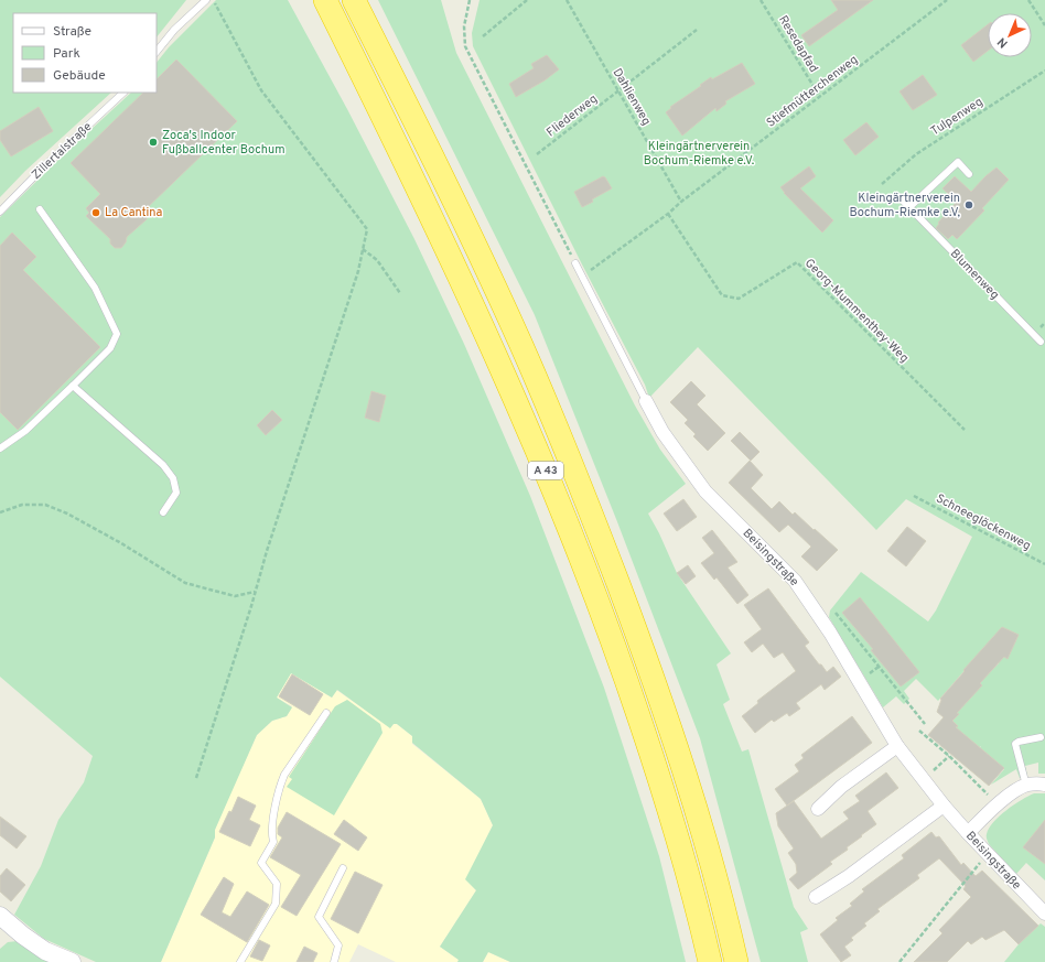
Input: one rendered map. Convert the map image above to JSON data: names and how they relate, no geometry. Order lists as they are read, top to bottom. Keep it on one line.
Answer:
{"streets":{"highway":["A 43"],"street":["Beisingstraße"],"lane":["Zillertalstraße","Blumenweg"],"path":["Resedapfad","Stiefmütterchenweg","Dahlienweg","Fliederweg","Tulpenweg","Georg-Mummenthey-Weg","Schneeglöckenweg"]},"crossings":[["Resedapfad","Stiefmütterchenweg"],["Stiefmütterchenweg","Dahlienweg"],["Stiefmütterchenweg","Georg-Mummenthey-Weg"],["Dahlienweg","Fliederweg"]],"parks":["Kleingärtnerverein Bochum-Riemke e.V."],"places":["Zoca's Indoor Fußballcenter Bochum","Kleingärtnerverein Bochum-Riemke e.V,","La Cantina"],"legend":["Straße","Park","Gebäude"],"north":"bottom left"}
